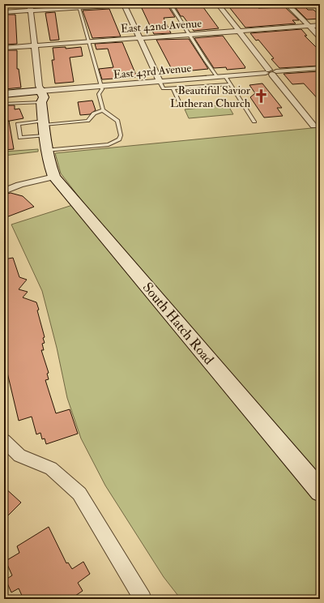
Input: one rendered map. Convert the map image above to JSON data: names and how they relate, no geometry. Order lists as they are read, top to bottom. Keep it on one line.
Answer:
{"streets":{"main road":["South Hatch Road"],"street":["East 42nd Avenue","East 43rd Avenue"]},"crossings":[["East 43rd Avenue","South Hatch Road"]],"places":{"church":["Beautiful Savior Lutheran Church"]}}
